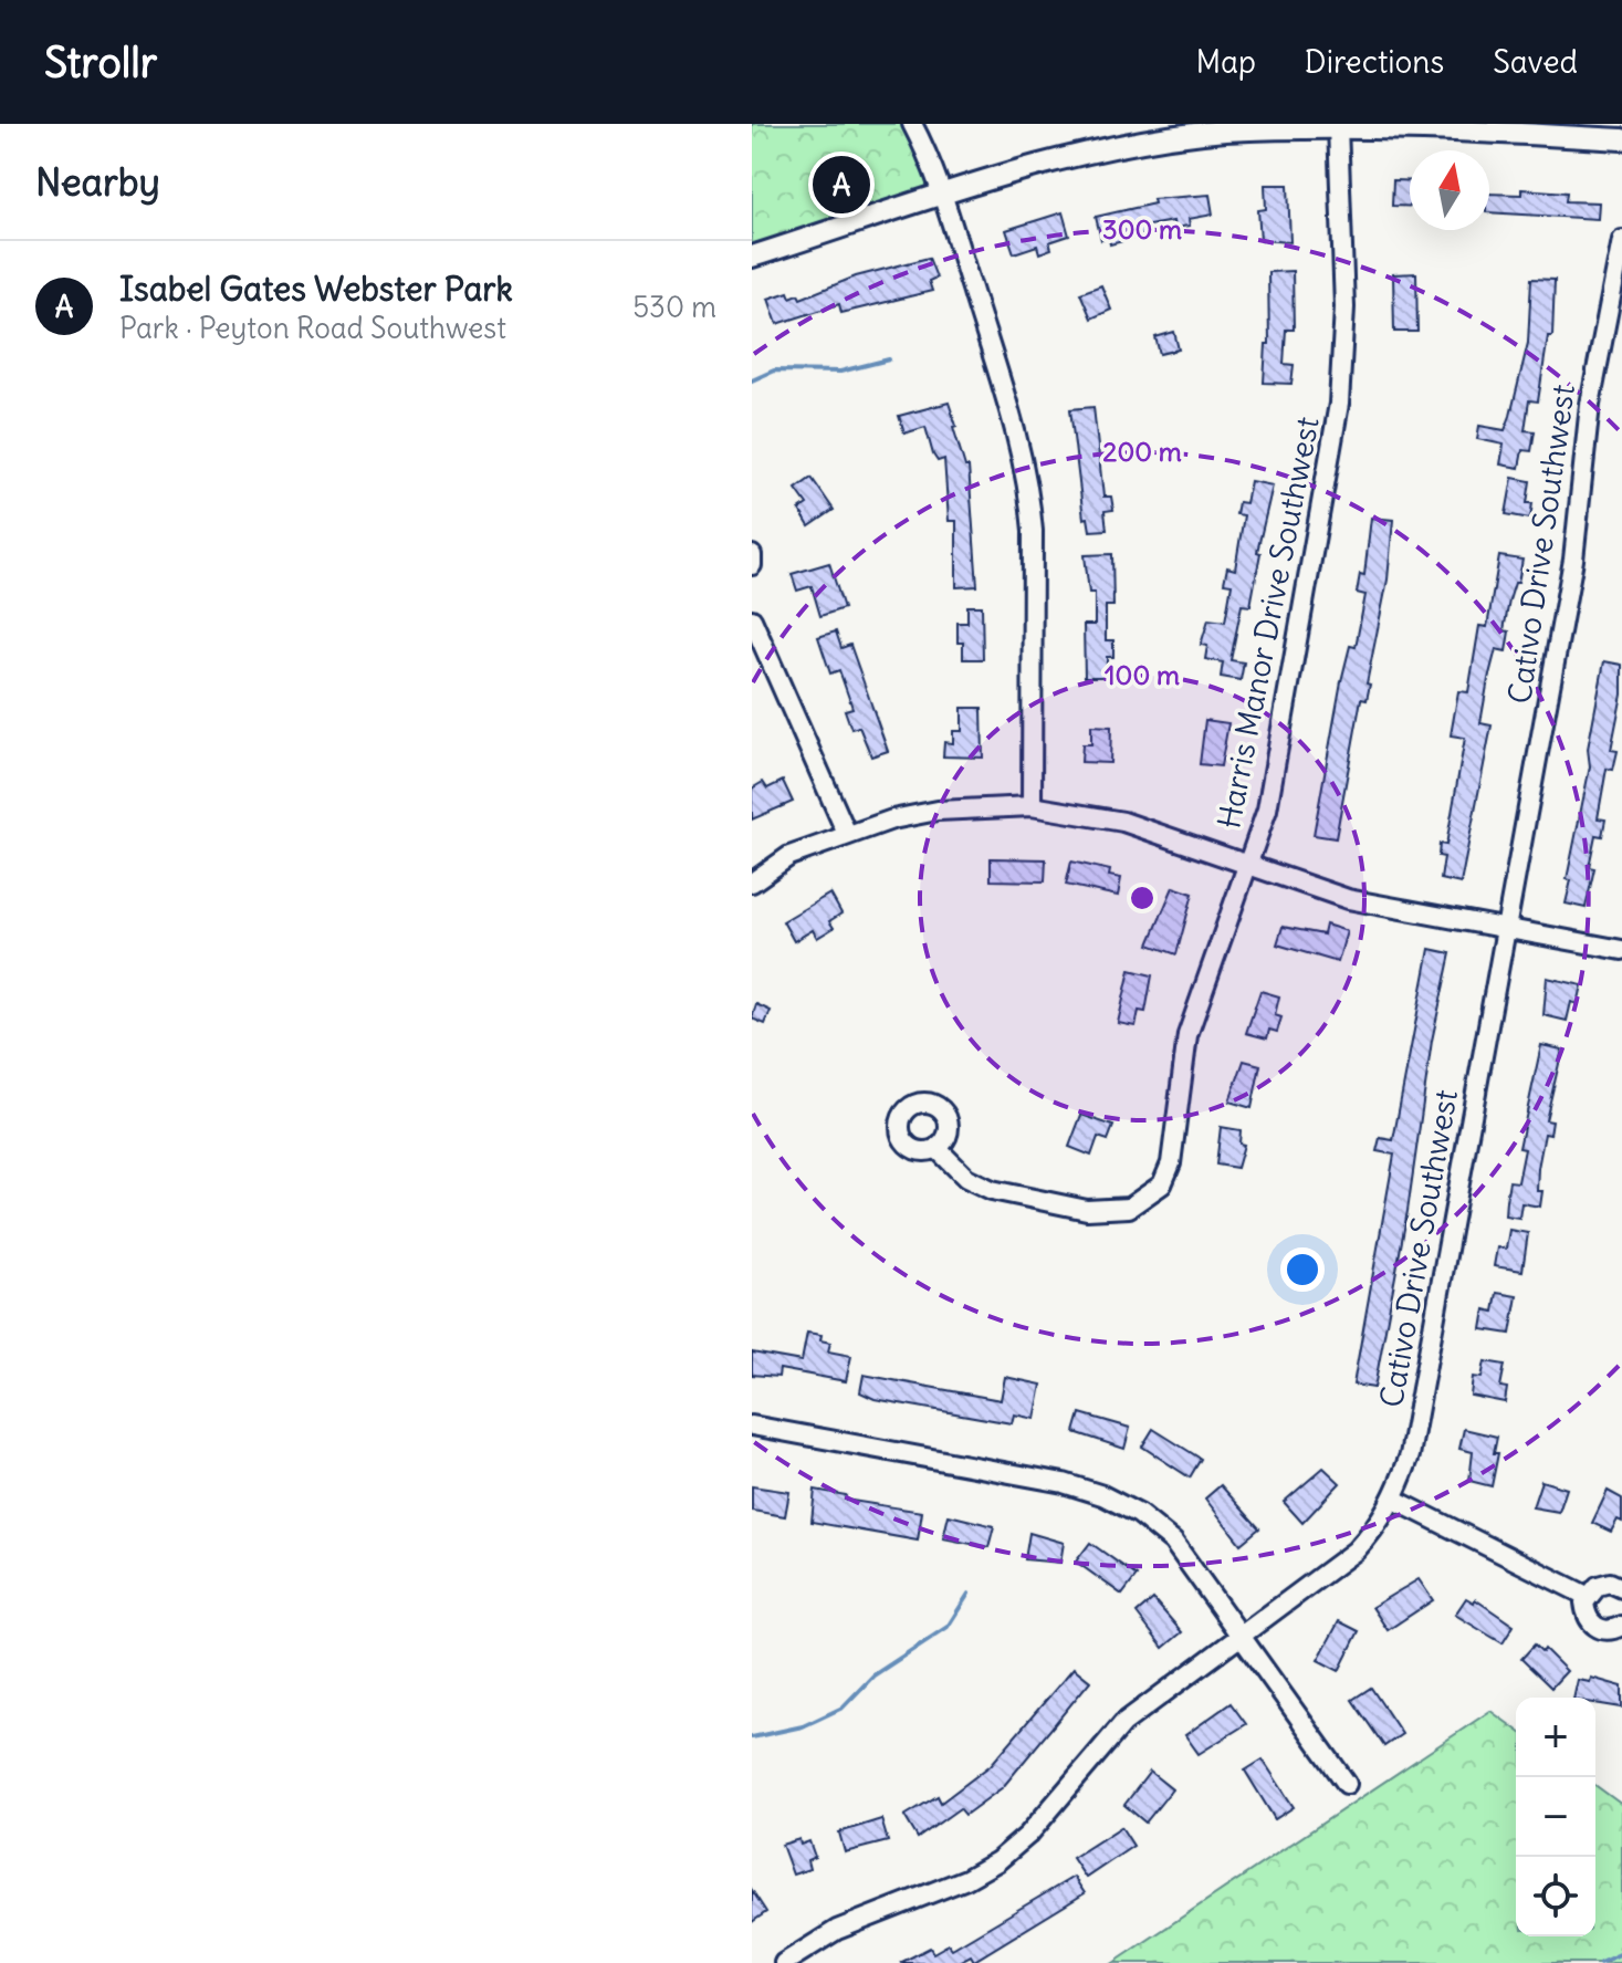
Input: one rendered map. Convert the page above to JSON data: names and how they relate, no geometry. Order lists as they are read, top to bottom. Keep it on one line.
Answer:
{"streets":{"street":["Cativo Drive Southwest","Harris Manor Drive Southwest"]},"north":"top","page":{"header":"Strollr","nav":["Map","Directions","Saved"],"heading":"Nearby","pins":"A","list":[{"mark":"A","name":"Isabel Gates Webster Park","note":"Park · Peyton Road Southwest","value":"530 m"}],"map_buttons":["+","−"]},"rings":["300 m","200 m","100 m"]}
